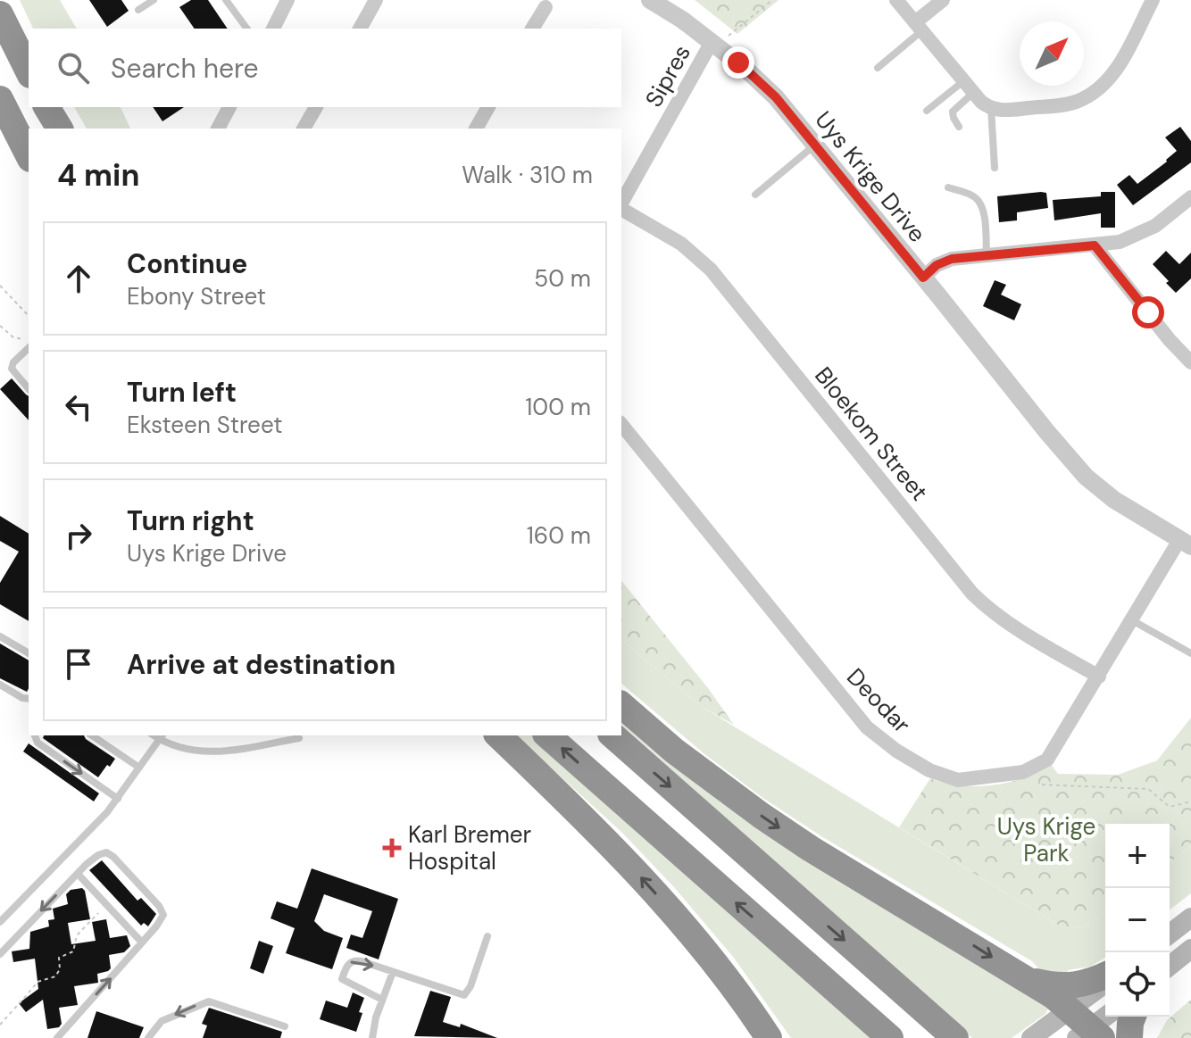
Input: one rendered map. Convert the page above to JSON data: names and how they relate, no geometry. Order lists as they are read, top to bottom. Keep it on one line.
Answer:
{"streets":{"street":["Sipres","Uys Krige Drive","Bloekom Street","Deodar"]},"crossings":[["Sipres","Uys Krige Drive"]],"parks":["Uys Krige Park"],"places":{"health":["Karl Bremer Hospital"]},"north":"top right","page":{"search":"Search here","heading":["4 min","Walk · 310 m"],"list":[["Continue","Ebony Street","50 m"],["Turn left","Eksteen Street","100 m"],["Turn right","Uys Krige Drive","160 m"],"Arrive at destination"],"map_buttons":["+","−"]}}
